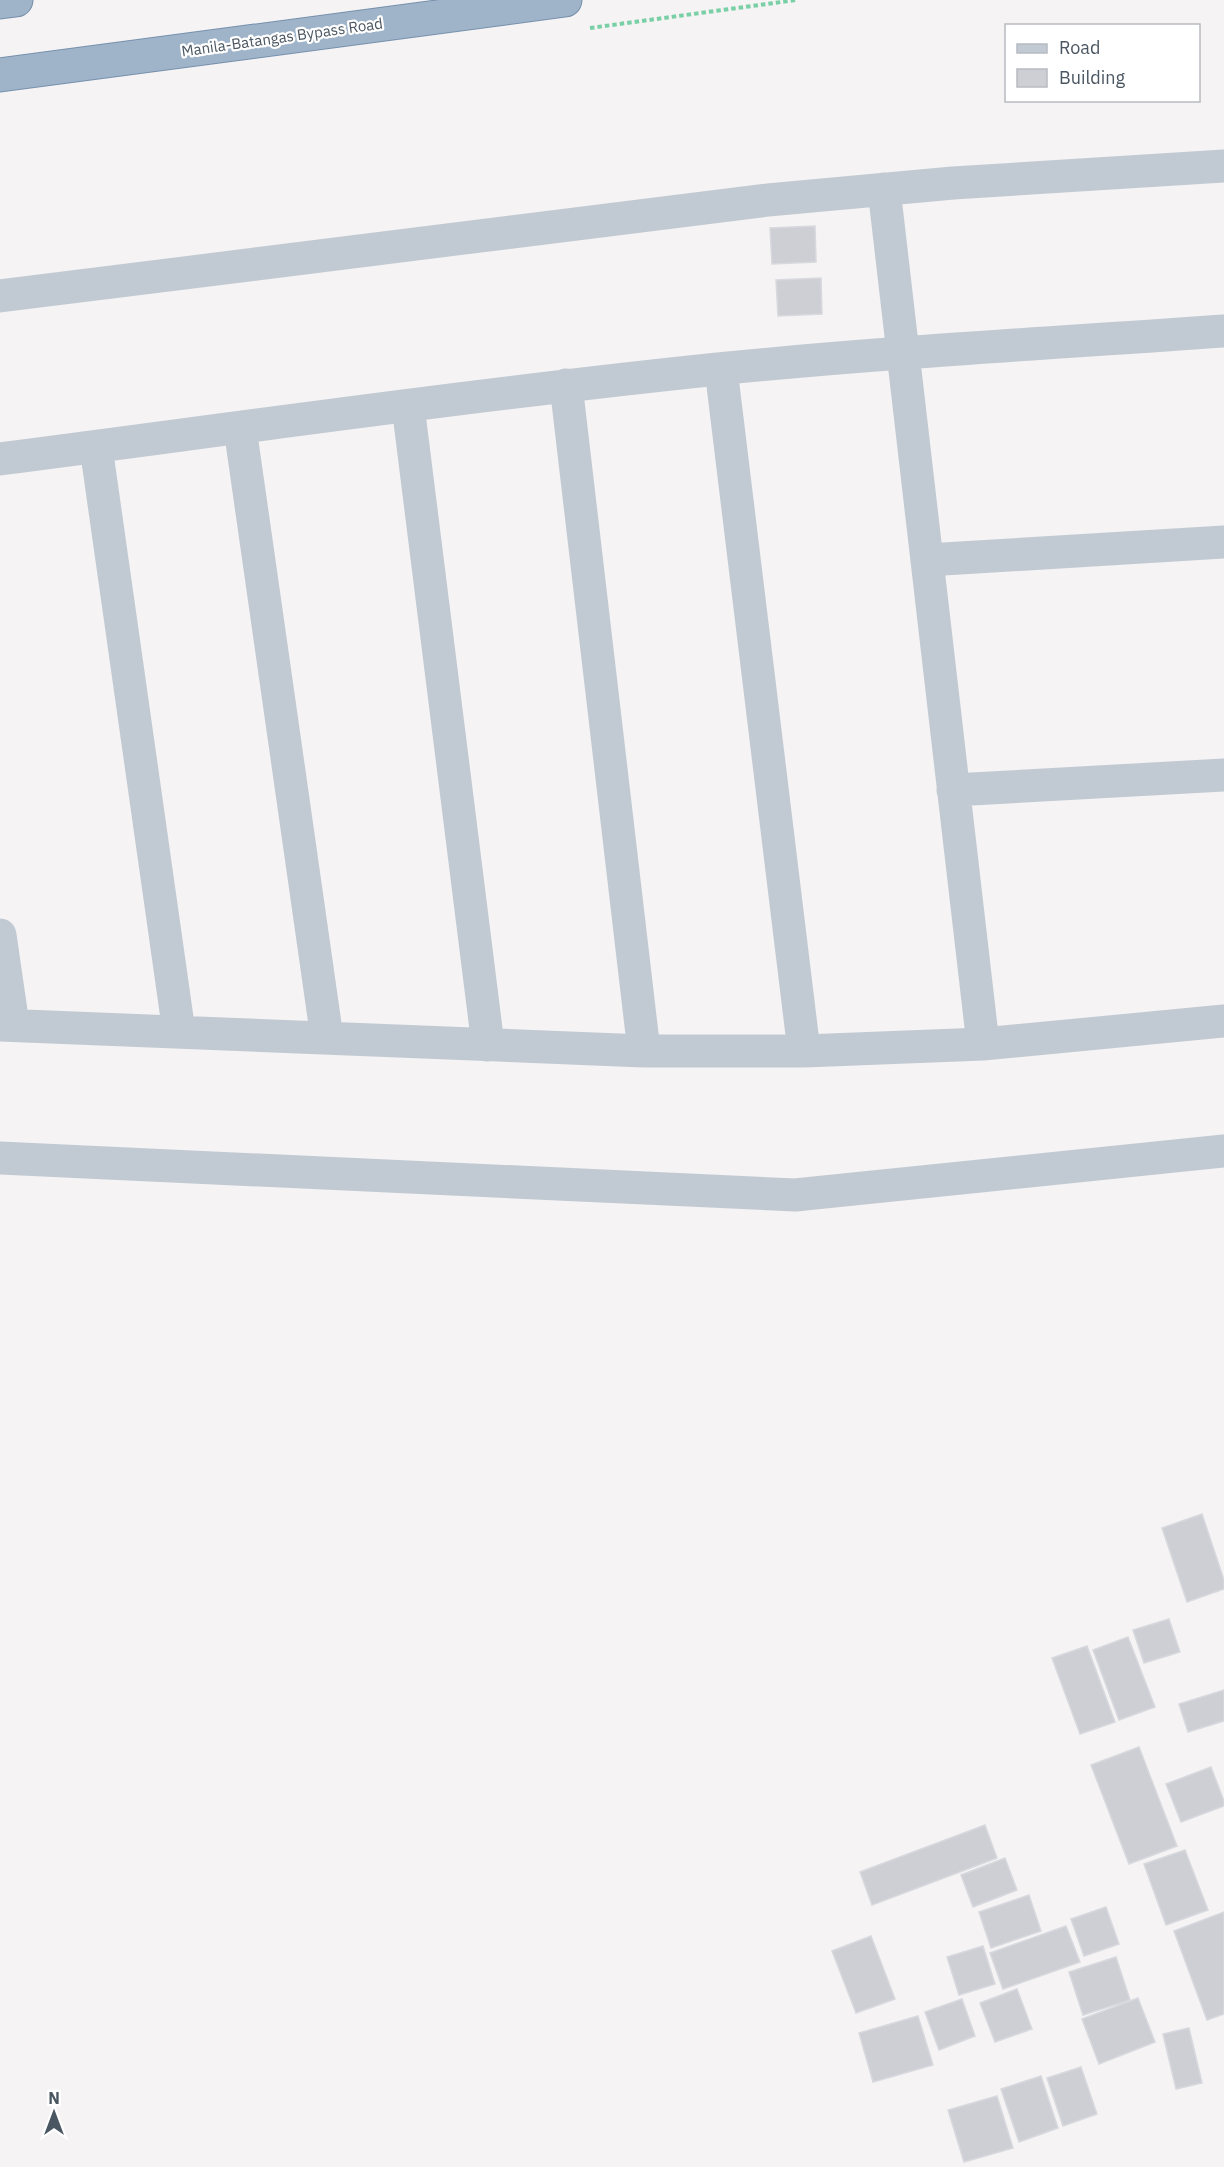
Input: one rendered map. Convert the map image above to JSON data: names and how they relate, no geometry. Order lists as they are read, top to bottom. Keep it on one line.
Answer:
{"streets":{"highway":["Manila-Batangas Bypass Road"]},"legend":["Road","Building"],"north":"top"}
